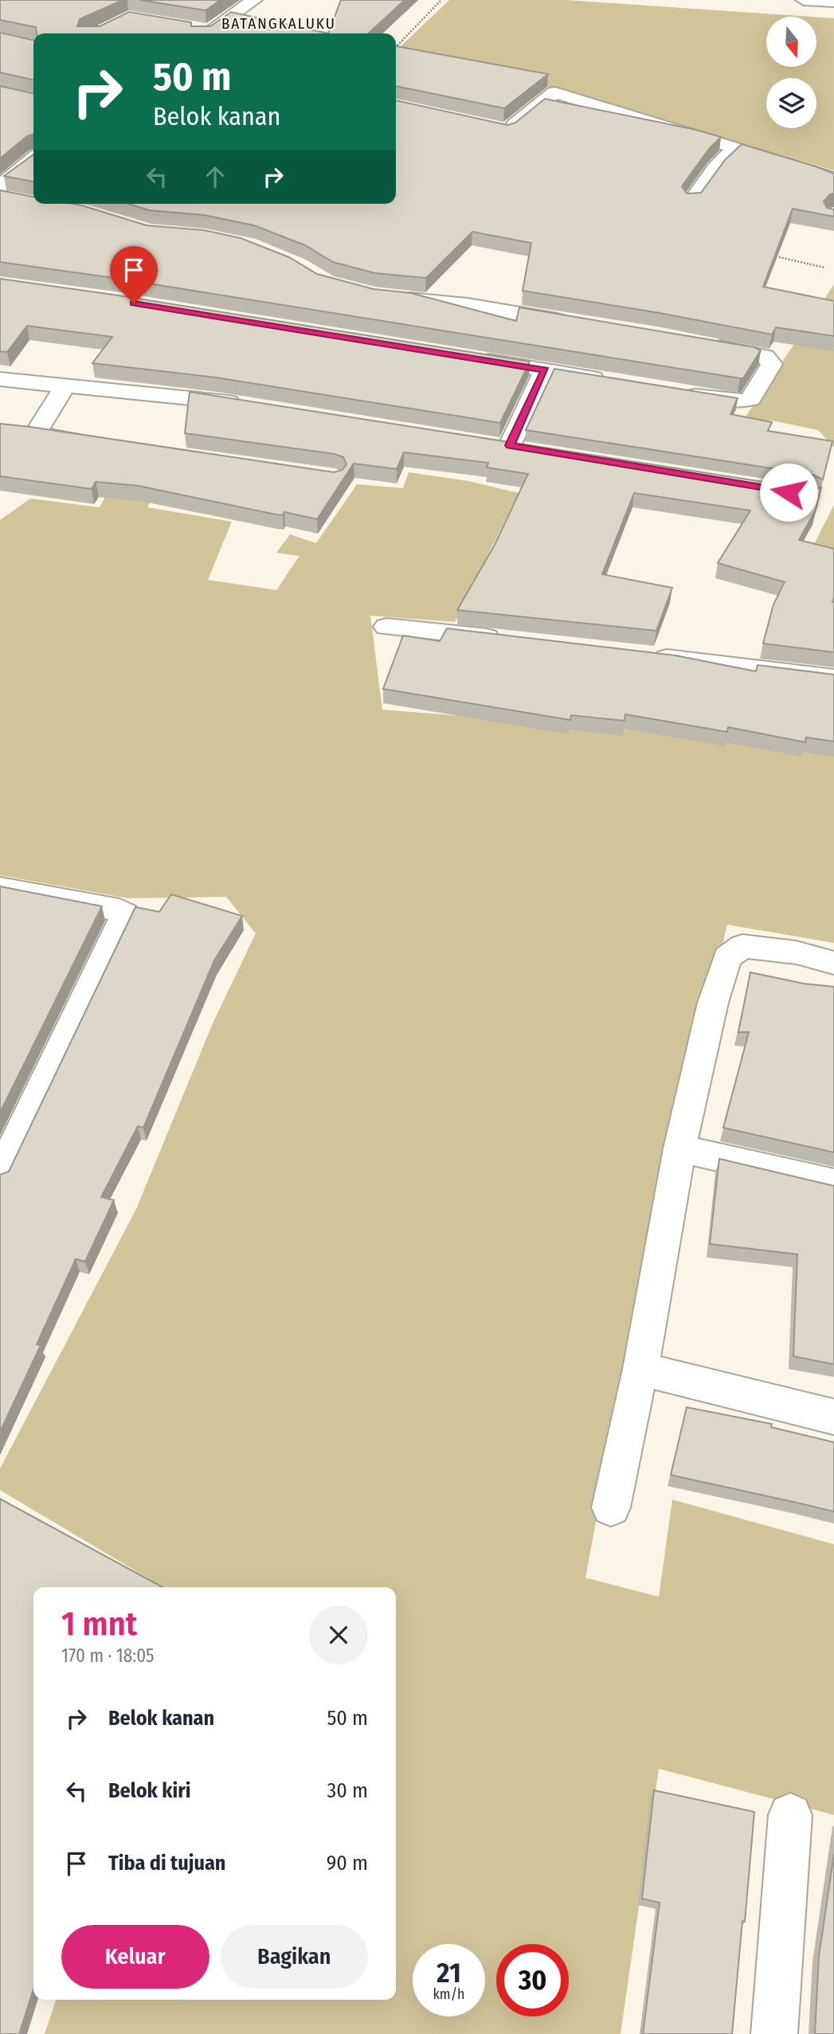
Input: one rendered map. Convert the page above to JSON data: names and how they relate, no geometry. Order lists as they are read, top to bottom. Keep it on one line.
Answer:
{"districts":["BATANGKALUKU"],"north":"bottom","page":{"turn":["50 m","Belok kanan"],"heading":["1 mnt","170 m · 18:05"],"list":[{"name":"Belok kanan","value":"50 m"},{"name":"Belok kiri","value":"30 m"},{"name":"Tiba di tujuan","value":"90 m"}],"buttons":["Keluar","Bagikan"],"speed":"21 km/h","limit":"30"}}
